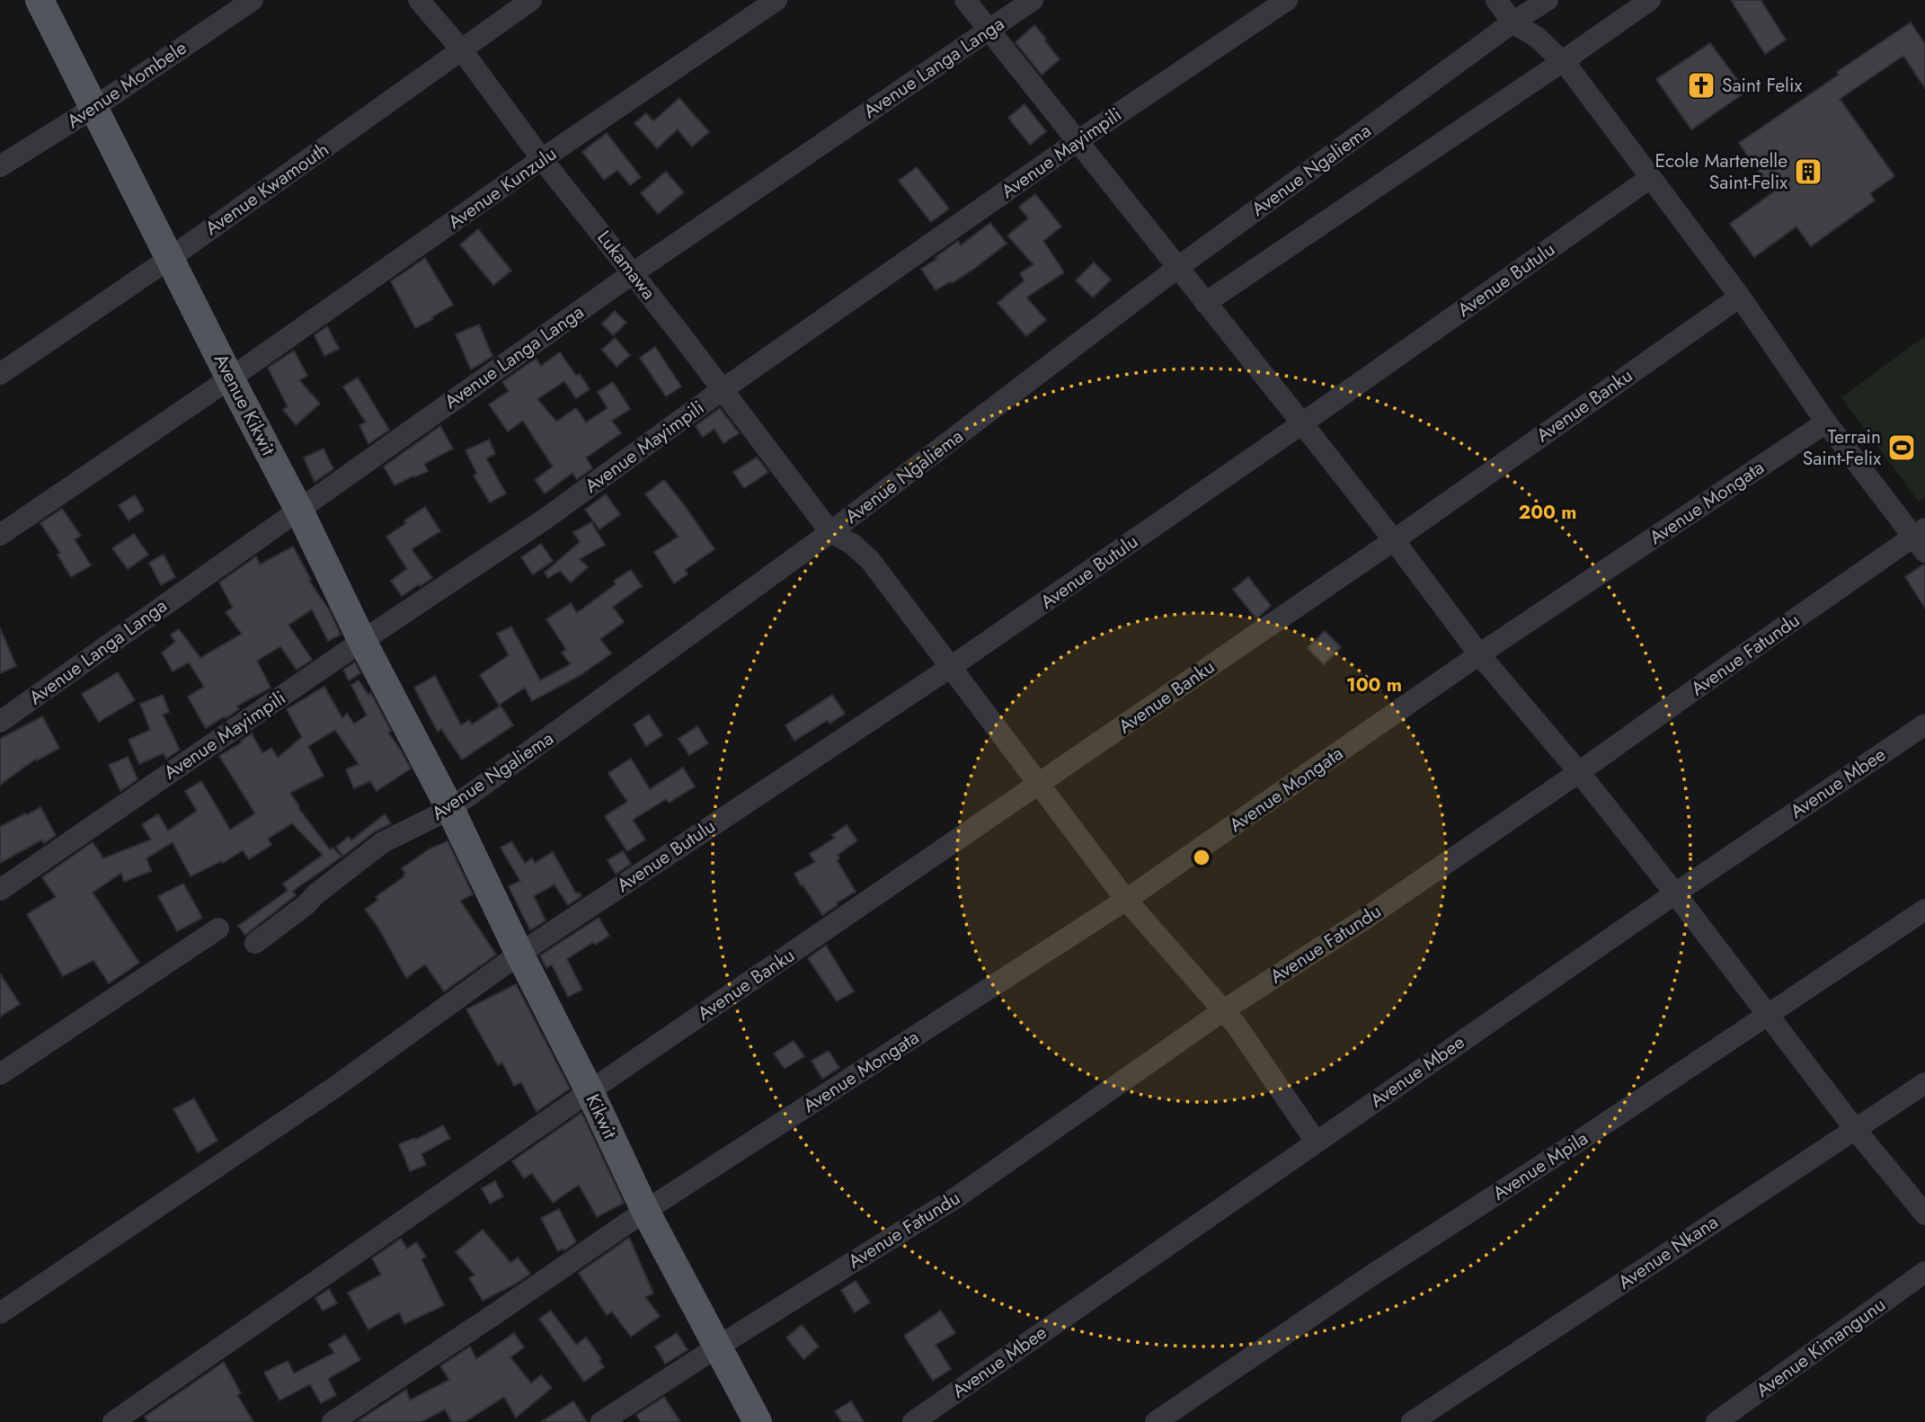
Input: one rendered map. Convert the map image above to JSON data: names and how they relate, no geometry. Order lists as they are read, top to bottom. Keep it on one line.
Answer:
{"streets":{"main road":["Avenue Kikwit","Kikwit"],"street":["Avenue Langa Langa","Avenue Mombele","Avenue Mayimpili","Avenue Ngaliema","Avenue Kunzulu","Avenue Kwamouth","Lukamawa","Avenue Butulu","Avenue Banku","Avenue Mongata","Avenue Fatundu","Avenue Mbee","Avenue Mpila","Avenue Nkana","Avenue Kimangunu"]},"crossings":[["Avenue Langa Langa","Lukamawa"],["Avenue Langa Langa","Avenue Kikwit"],["Avenue Mombele","Avenue Kikwit"],["Avenue Mayimpili","Lukamawa"],["Avenue Mayimpili","Avenue Kikwit"],["Avenue Ngaliema","Lukamawa"],["Avenue Ngaliema","Avenue Kikwit"],["Avenue Ngaliema","Kikwit"],["Avenue Kunzulu","Lukamawa"],["Avenue Kunzulu","Avenue Kikwit"],["Avenue Kwamouth","Lukamawa"],["Avenue Kwamouth","Avenue Kikwit"],["Avenue Butulu","Kikwit"],["Avenue Kikwit","Kikwit"],["Avenue Banku","Kikwit"],["Avenue Mongata","Kikwit"],["Avenue Fatundu","Kikwit"]],"places":{"church":["Saint Felix"],"building":["Ecole Martenelle Saint-Felix"],"sports":["Terrain Saint-Felix"]},"rings":["200 m","100 m"]}
